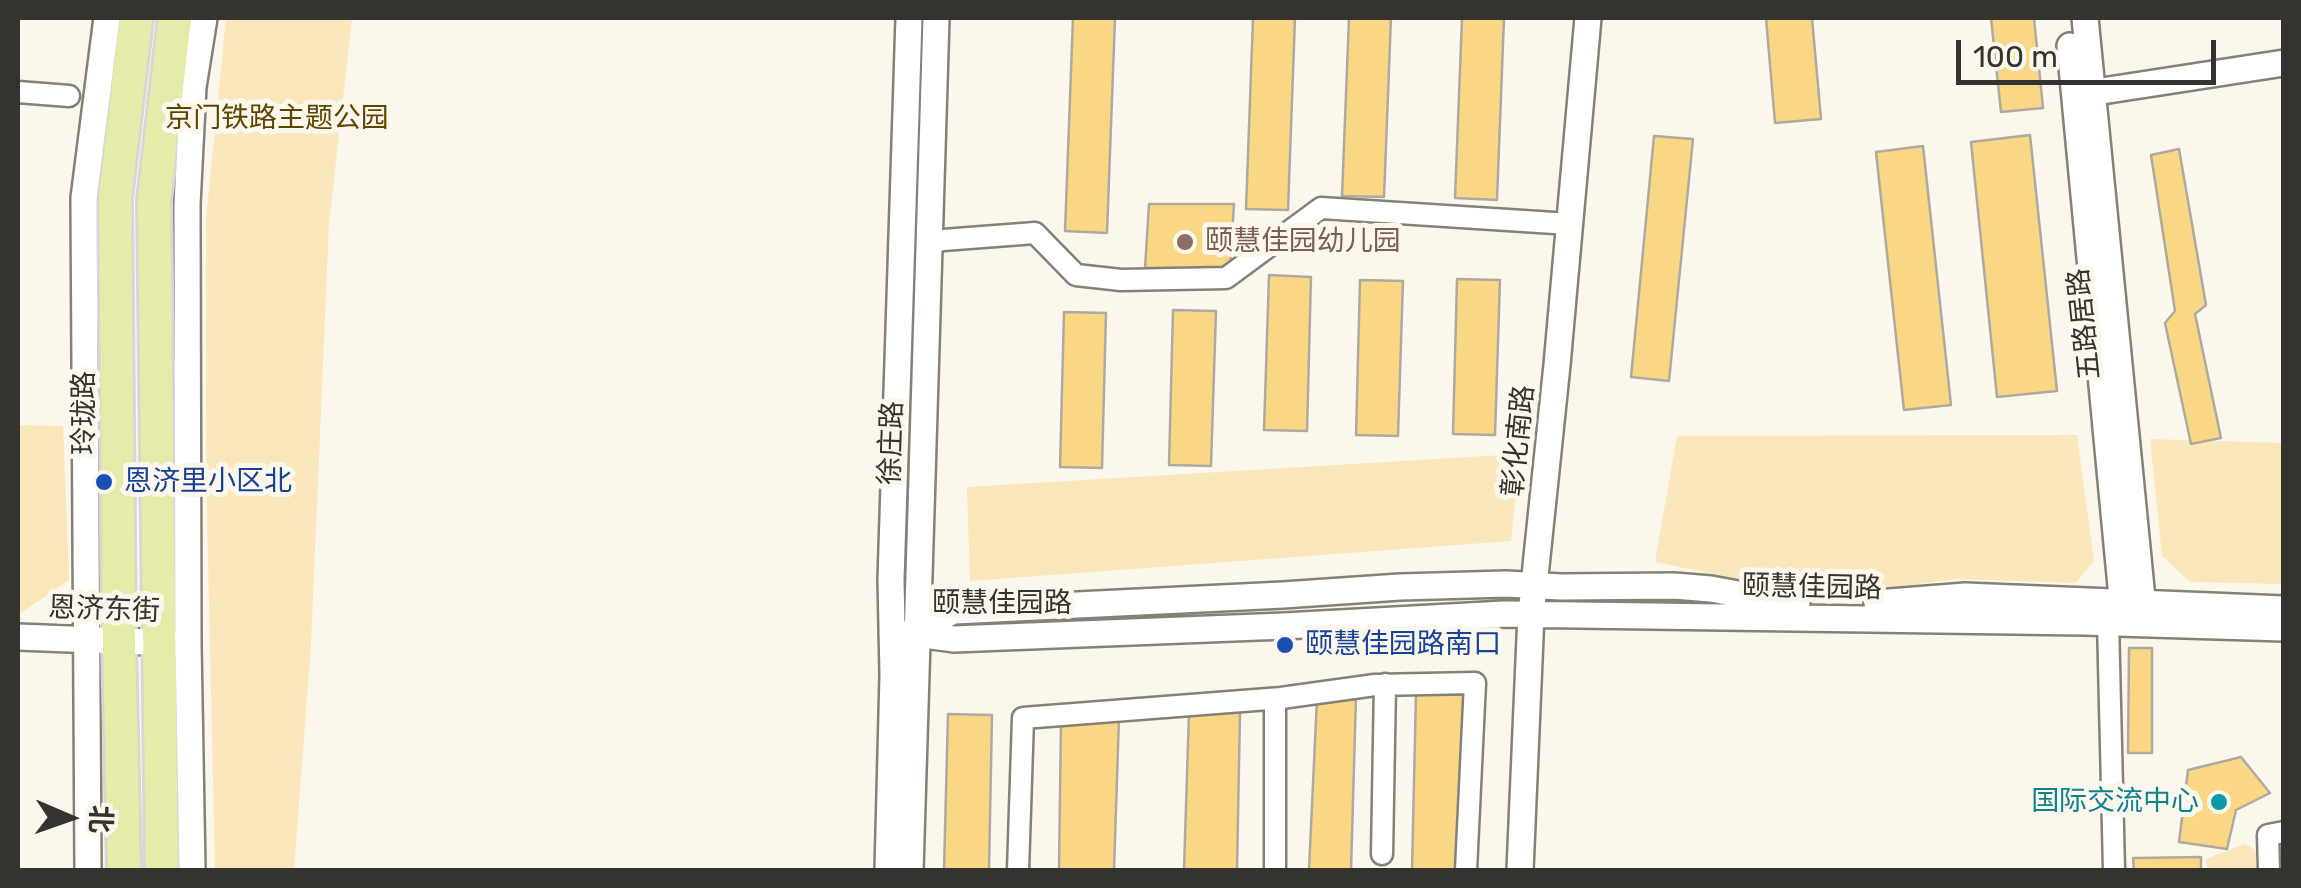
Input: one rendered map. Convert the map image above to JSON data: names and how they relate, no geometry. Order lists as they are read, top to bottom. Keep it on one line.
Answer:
{"streets":{"main road":["玲珑路"],"street":["五路居路","彰化南路","徐庄路","颐慧佳园路","恩济东街"]},"crossings":[["五路居路","颐慧佳园路"],["玲珑路","恩济东街"],["彰化南路","颐慧佳园路"],["徐庄路","颐慧佳园路"]],"parks":["京门铁路主题公园"],"places":["颐慧佳园幼儿园","恩济里小区北","颐慧佳园路南口","国际交流中心"],"scale_bar":"100 m","north":"right"}
